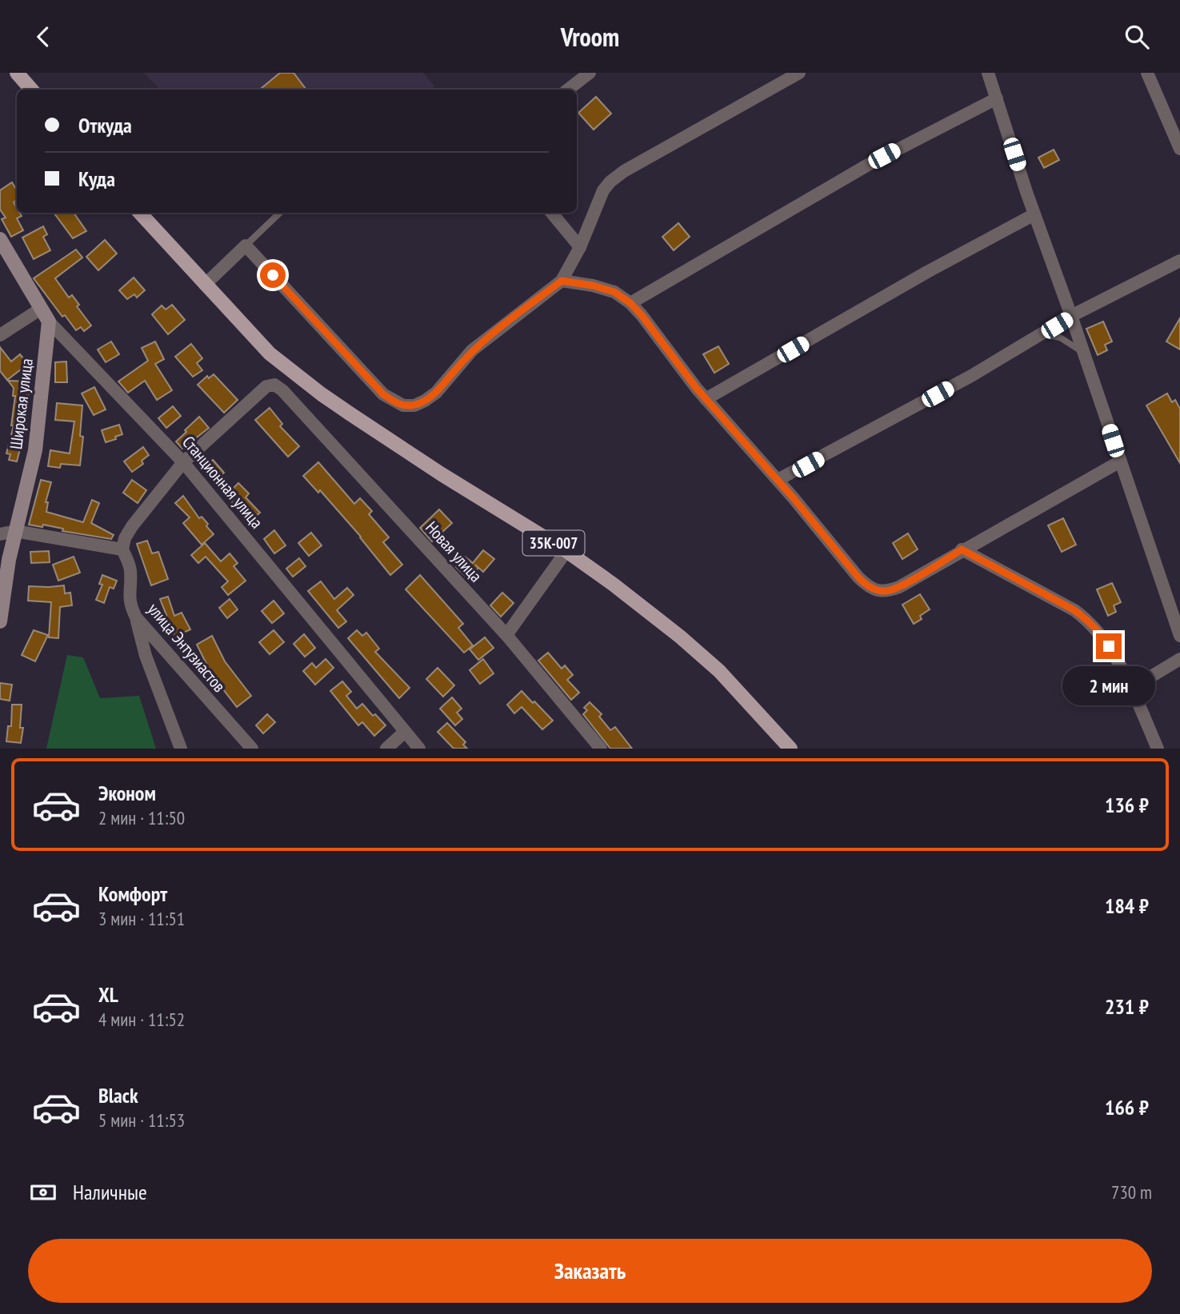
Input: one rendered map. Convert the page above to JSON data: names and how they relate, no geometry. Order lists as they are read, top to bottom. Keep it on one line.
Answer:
{"streets":{"main road":["35К-007"],"street":["Широкая улица","Станционная улица","Новая улица","улица Энтузиастов"]},"crossings":[["Широкая улица","Станционная улица"],["Станционная улица","Новая улица"]],"page":{"header":"Vroom","banner":["Откуда","Куда"],"bubble":"2 мин","list":[{"name":"Эконом","note":"2 мин · 11:50","value":"136 ₽"},{"name":"Комфорт","note":"3 мин · 11:51","value":"184 ₽"},{"name":"XL","note":"4 мин · 11:52","value":"231 ₽"},{"name":"Black","note":"5 мин · 11:53","value":"166 ₽"}],"pay":["Наличные","730 m"],"buttons":"Заказать"}}
